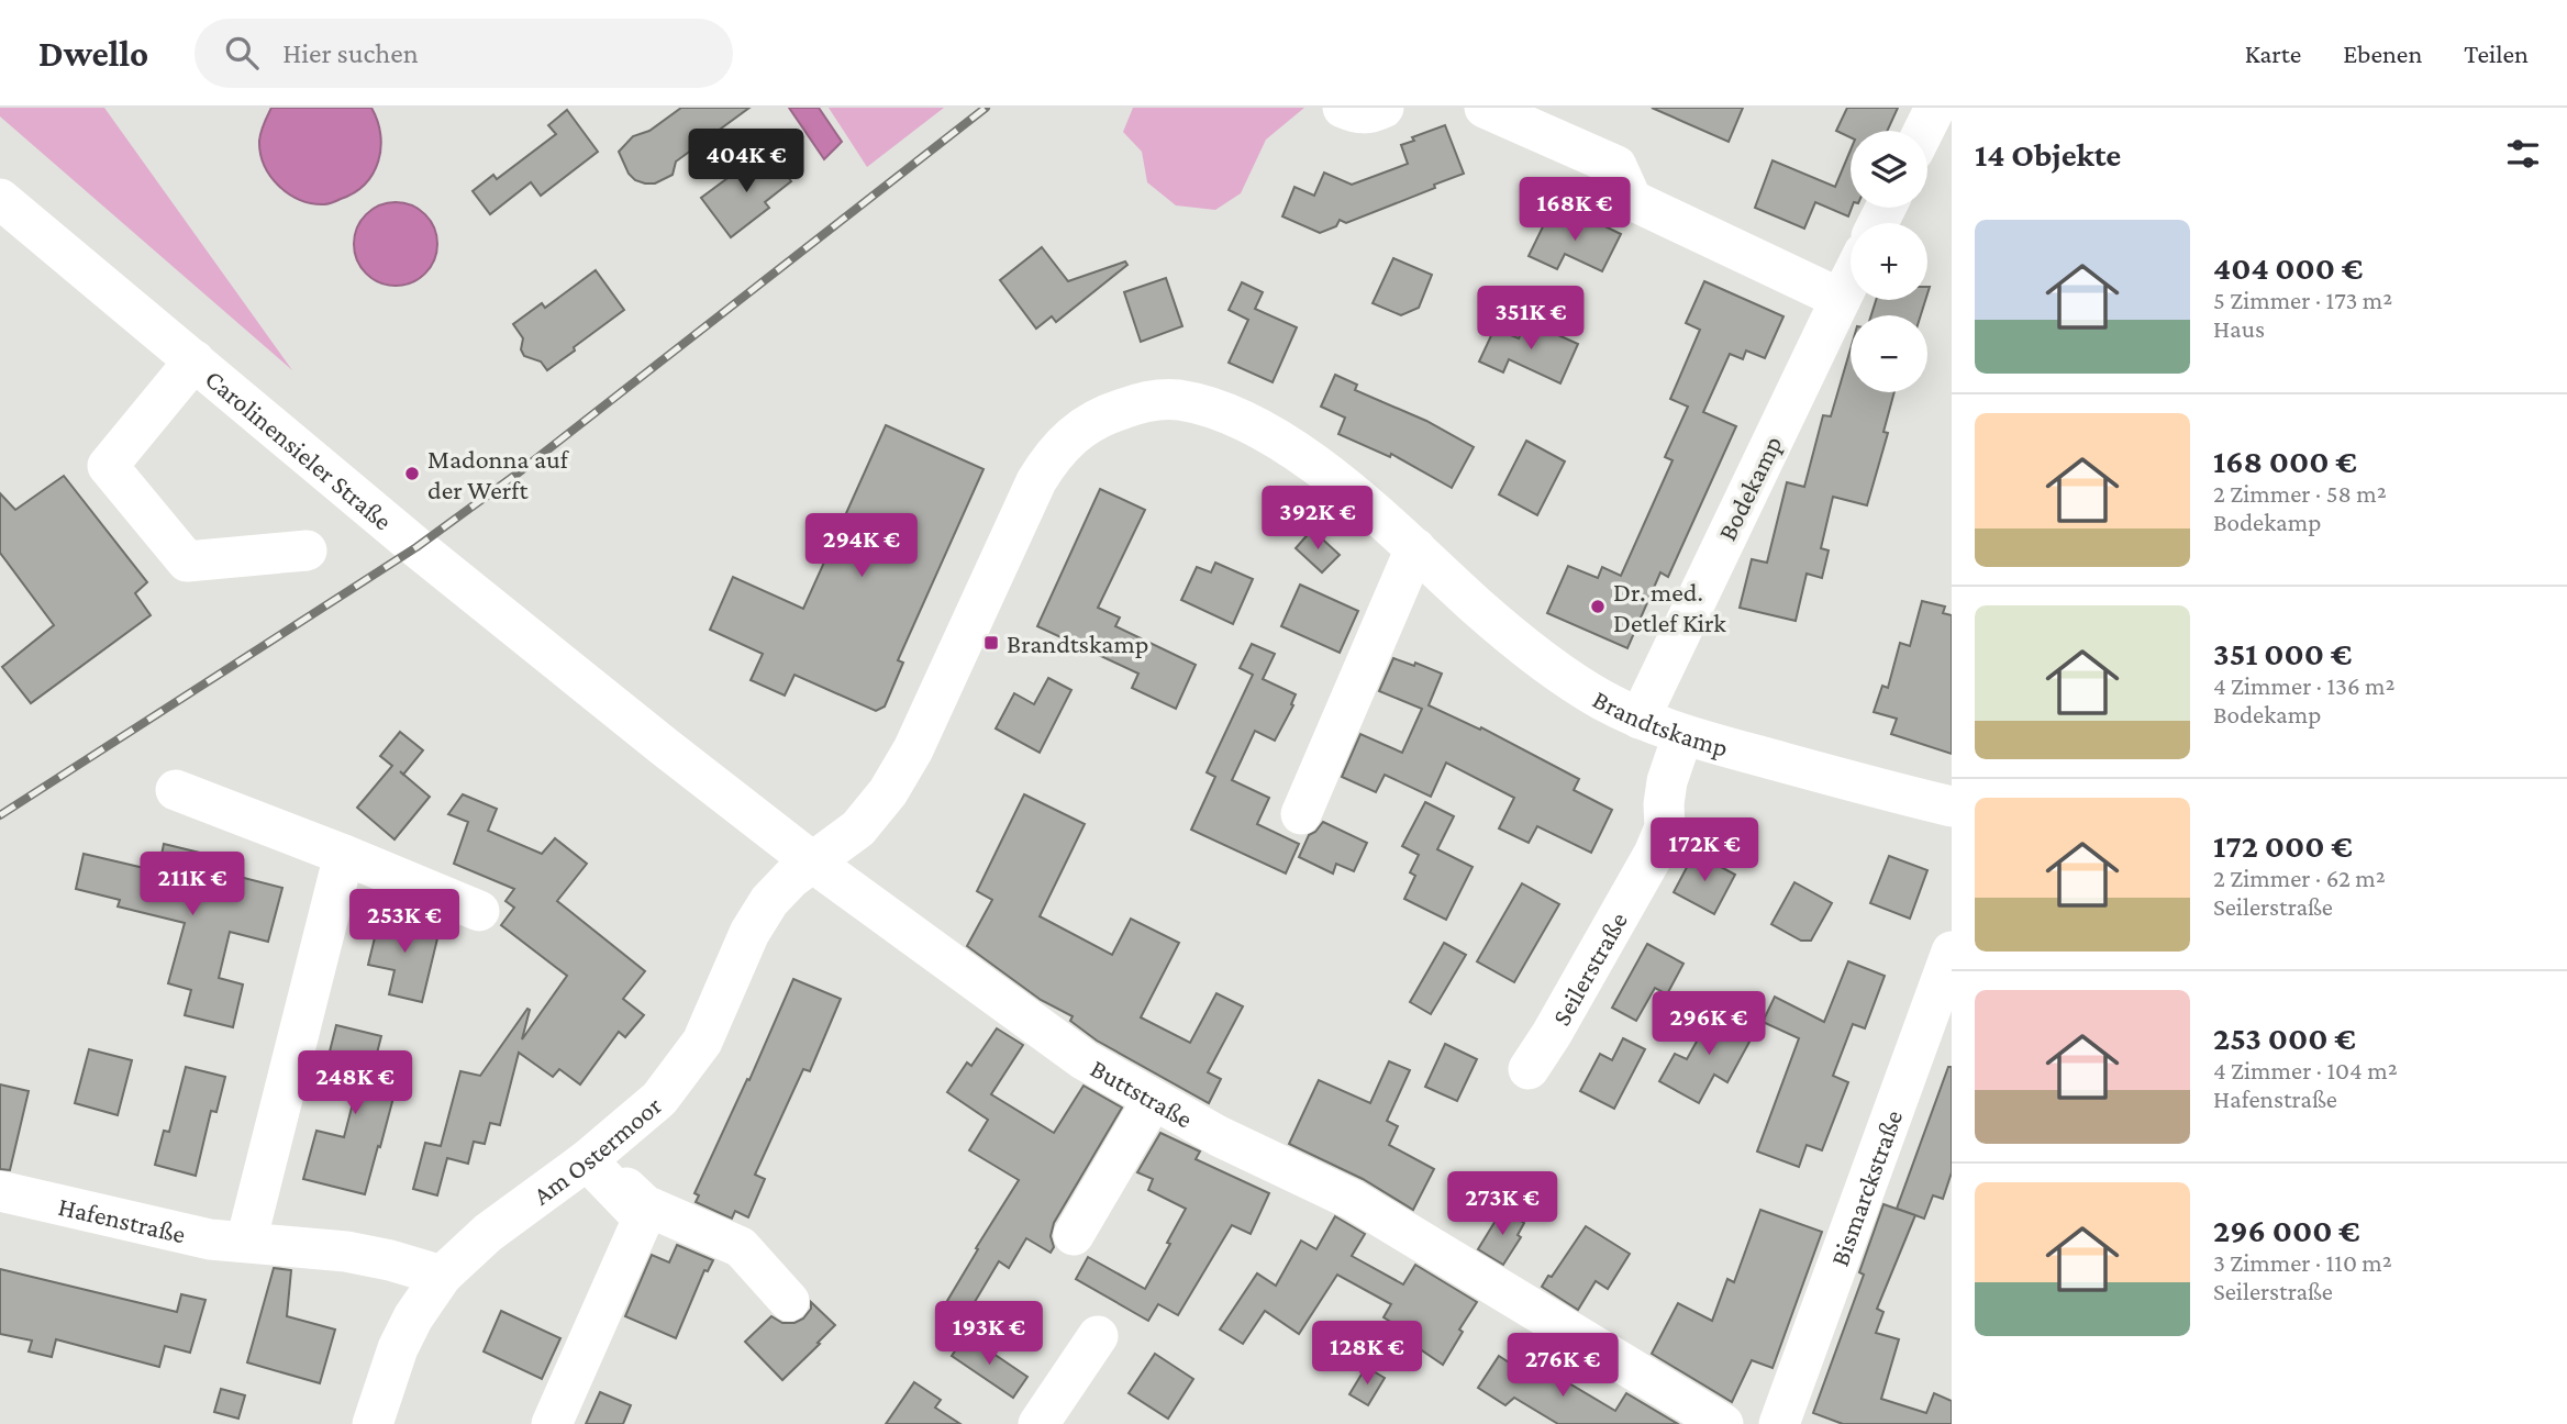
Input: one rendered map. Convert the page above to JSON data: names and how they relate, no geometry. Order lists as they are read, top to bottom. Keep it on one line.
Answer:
{"streets":{"street":["Carolinensieler Straße","Bodekamp","Brandtskamp","Seilerstraße","Buttstraße","Am Ostermoor","Bismarckstraße","Hafenstraße"]},"crossings":[["Carolinensieler Straße","Buttstraße"],["Bodekamp","Brandtskamp"],["Brandtskamp","Seilerstraße"],["Brandtskamp","Buttstraße"],["Brandtskamp","Am Ostermoor"],["Buttstraße","Am Ostermoor"],["Am Ostermoor","Hafenstraße"]],"places":{"other":["Madonna auf der Werft","Dr. med. Detlef Kirk"],"transit":["Brandtskamp"]},"page":{"header":"Dwello","search":"Hier suchen","nav":["Karte","Ebenen","Teilen"],"heading":"14 Objekte","price":["404K €","168K €","351K €","392K €","294K €","172K €","211K €","253K €","296K €","248K €","273K €","193K €","128K €","276K €"],"map_buttons":["+","−"],"list":[{"name":"404 000 €","note":"5 Zimmer · 173 m² · Haus"},{"name":"168 000 €","note":"2 Zimmer · 58 m² · Bodekamp"},{"name":"351 000 €","note":"4 Zimmer · 136 m² · Bodekamp"},{"name":"172 000 €","note":"2 Zimmer · 62 m² · Seilerstraße"},{"name":"253 000 €","note":"4 Zimmer · 104 m² · Hafenstraße"},{"name":"296 000 €","note":"3 Zimmer · 110 m² · Seilerstraße"}]}}
